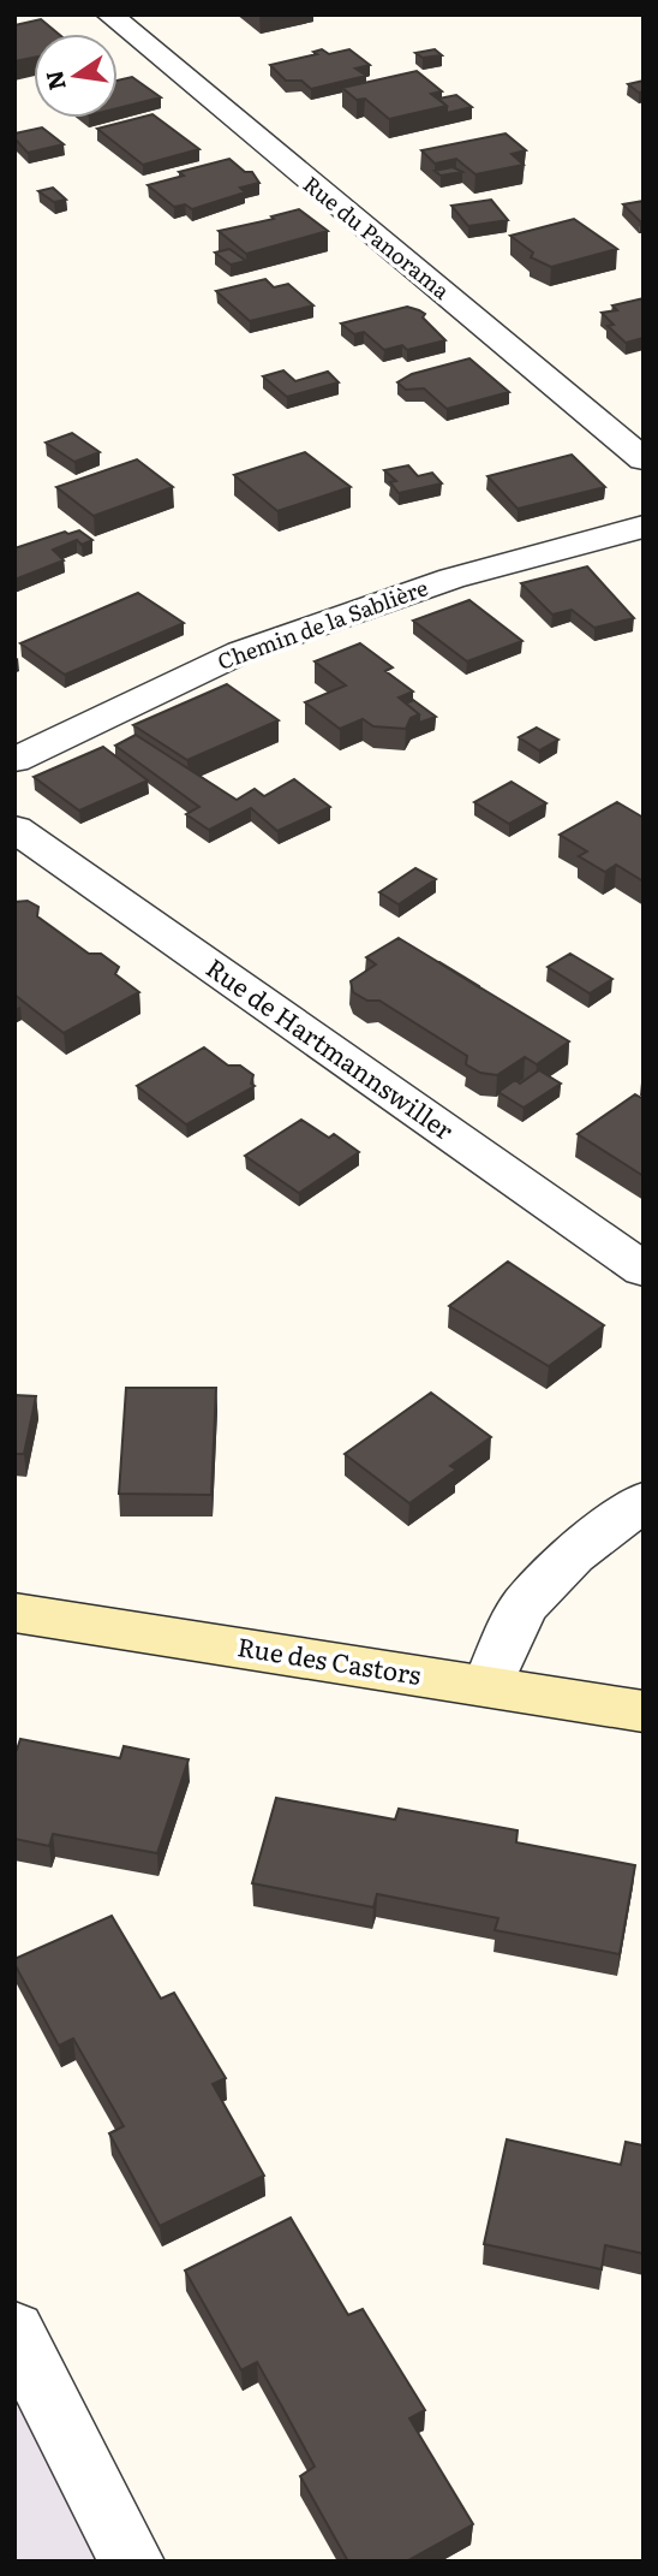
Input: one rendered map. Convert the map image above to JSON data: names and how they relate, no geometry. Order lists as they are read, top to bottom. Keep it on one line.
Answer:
{"streets":{"street":["Rue du Panorama","Chemin de la Sablière","Rue de Hartmannswiller","Rue des Castors"]},"north":"left"}
